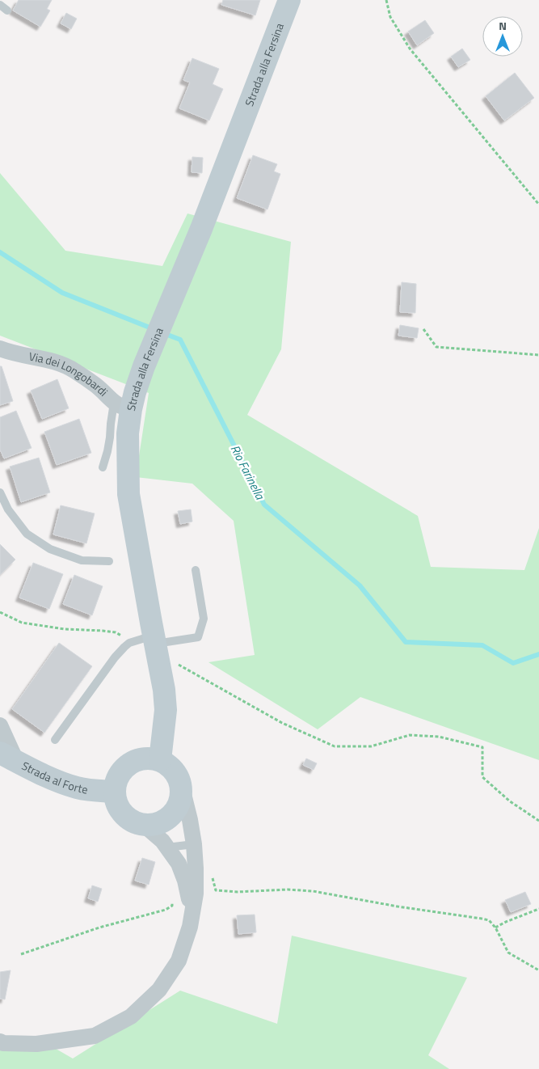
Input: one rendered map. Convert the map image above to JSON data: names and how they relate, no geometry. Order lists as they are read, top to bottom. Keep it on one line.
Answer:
{"streets":{"street":["Strada alla Fersina","Via dei Longobardi","Strada al Forte"]},"crossings":[["Strada alla Fersina","Via dei Longobardi"],["Strada alla Fersina","Strada al Forte"]],"water":["Rio Farinella"],"north":"top"}
